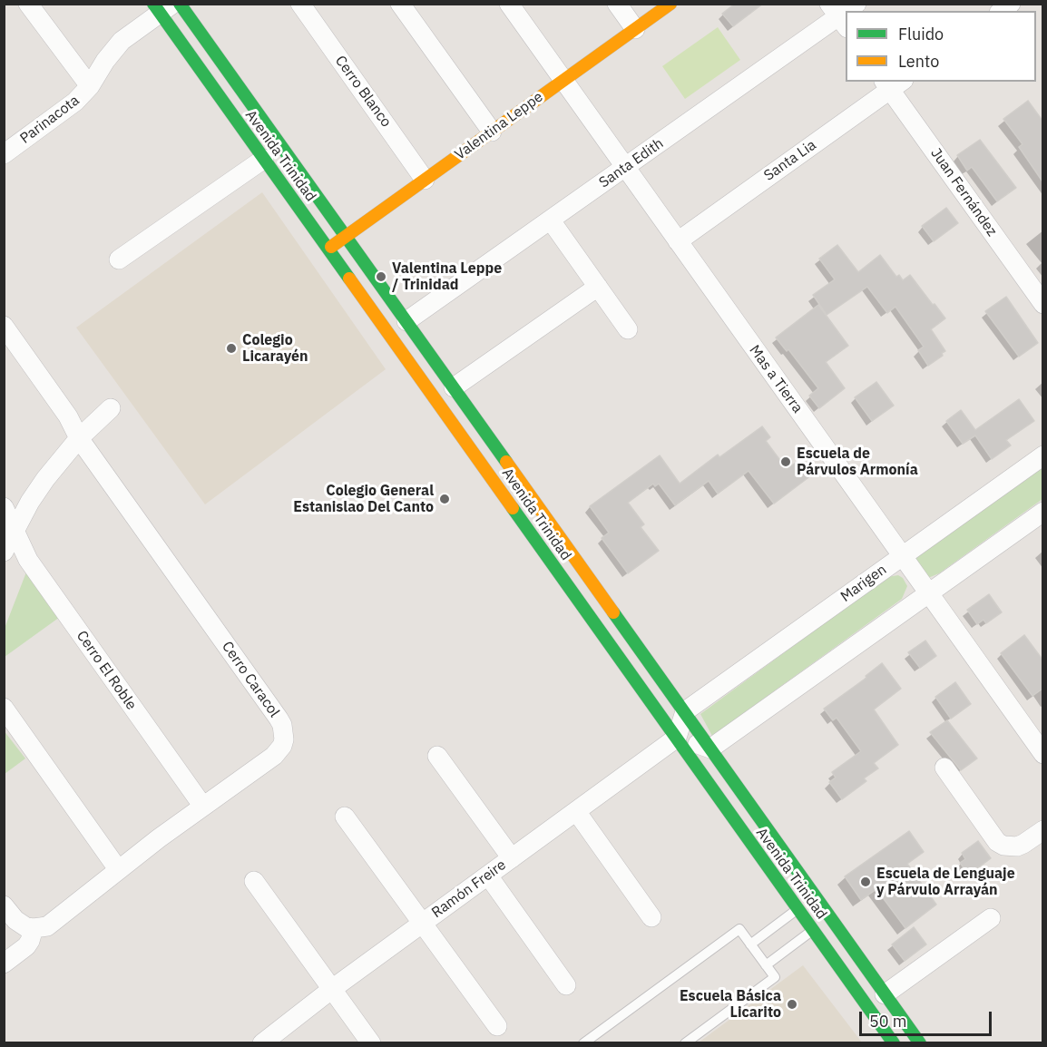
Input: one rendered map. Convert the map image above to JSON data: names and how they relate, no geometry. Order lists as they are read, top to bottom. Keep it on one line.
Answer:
{"streets":{"main road":["Valentina Leppe","Avenida Trinidad"],"street":["Cerro Blanco","Parinacota","Santa Lia","Santa Edith","Juan Fernández","Mas a Tierra","Marigen","Cerro El Roble","Cerro Caracol","Ramón Freire"]},"crossings":[["Cerro Blanco","Valentina Leppe"],["Parinacota","Avenida Trinidad"],["Valentina Leppe","Avenida Trinidad"],["Valentina Leppe","Mas a Tierra"],["Avenida Trinidad","Santa Edith"],["Avenida Trinidad","Marigen"],["Avenida Trinidad","Ramón Freire"],["Santa Lia","Juan Fernández"],["Santa Lia","Mas a Tierra"],["Santa Edith","Mas a Tierra"],["Mas a Tierra","Marigen"],["Cerro El Roble","Cerro Caracol"]],"places":["Valentina Leppe / Trinidad","Colegio Licarayén","Escuela de Párvulos Armonía","Colegio General Estanislao Del Canto","Escuela de Lenguaje y Párvulo Arrayán","Escuela Básica Licarito"],"legend":["Fluido","Lento"],"scale_bar":"50 m"}
